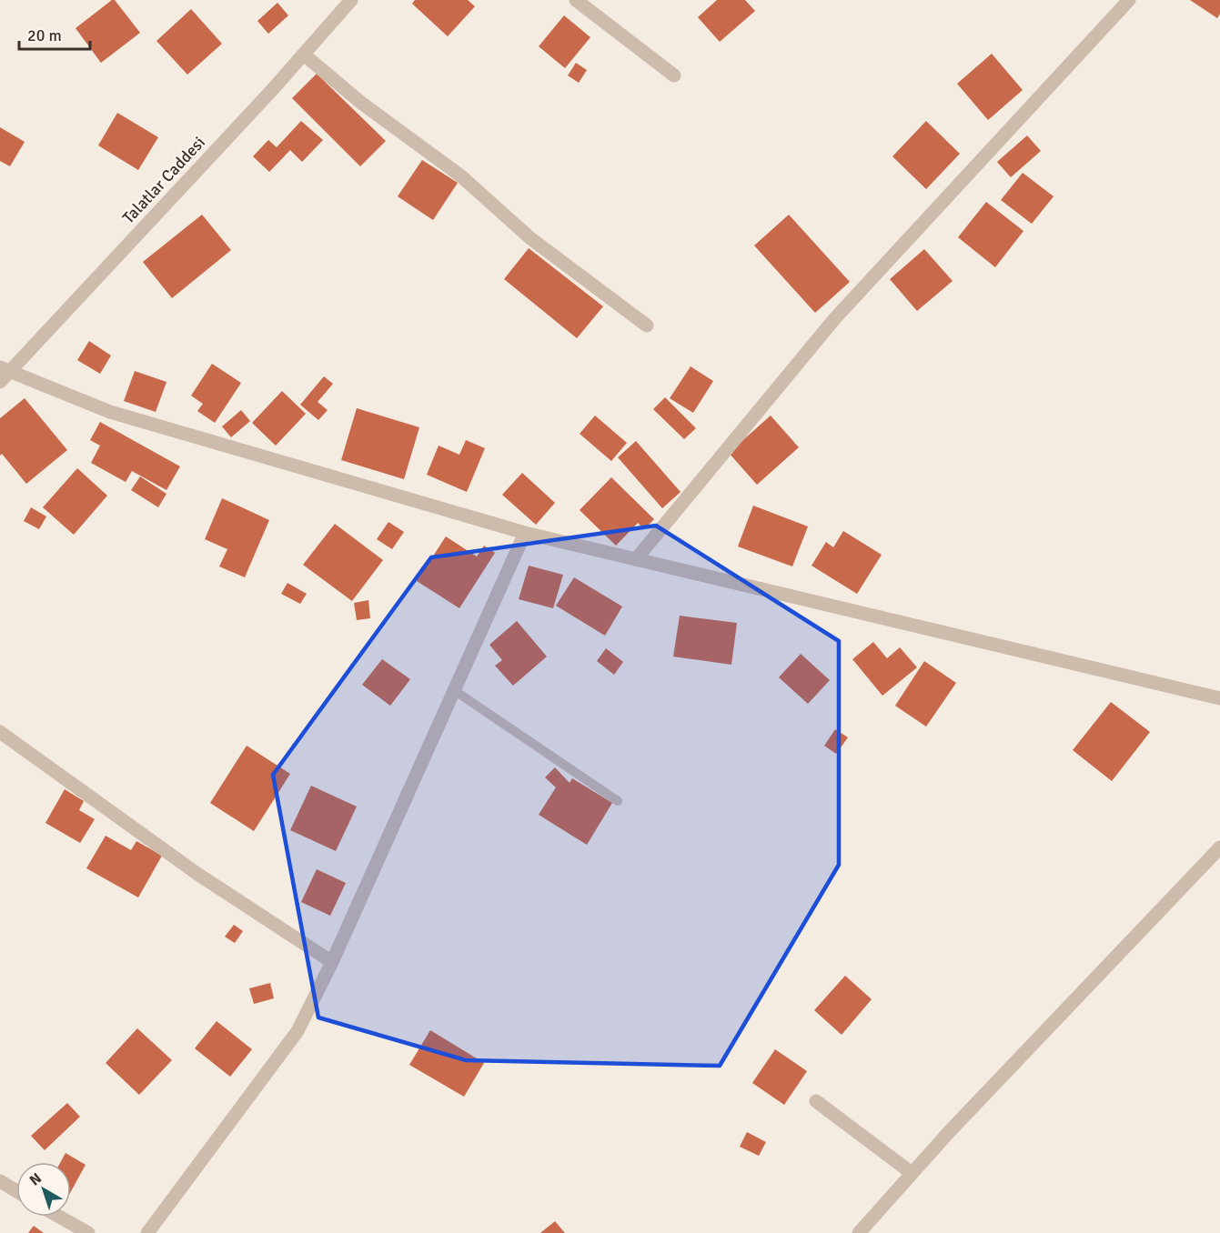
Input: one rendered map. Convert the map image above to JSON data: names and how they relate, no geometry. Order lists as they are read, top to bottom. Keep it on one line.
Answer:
{"streets":{"street":["Talatlar Caddesi"]},"scale_bar":"20 m","north":"top left"}
